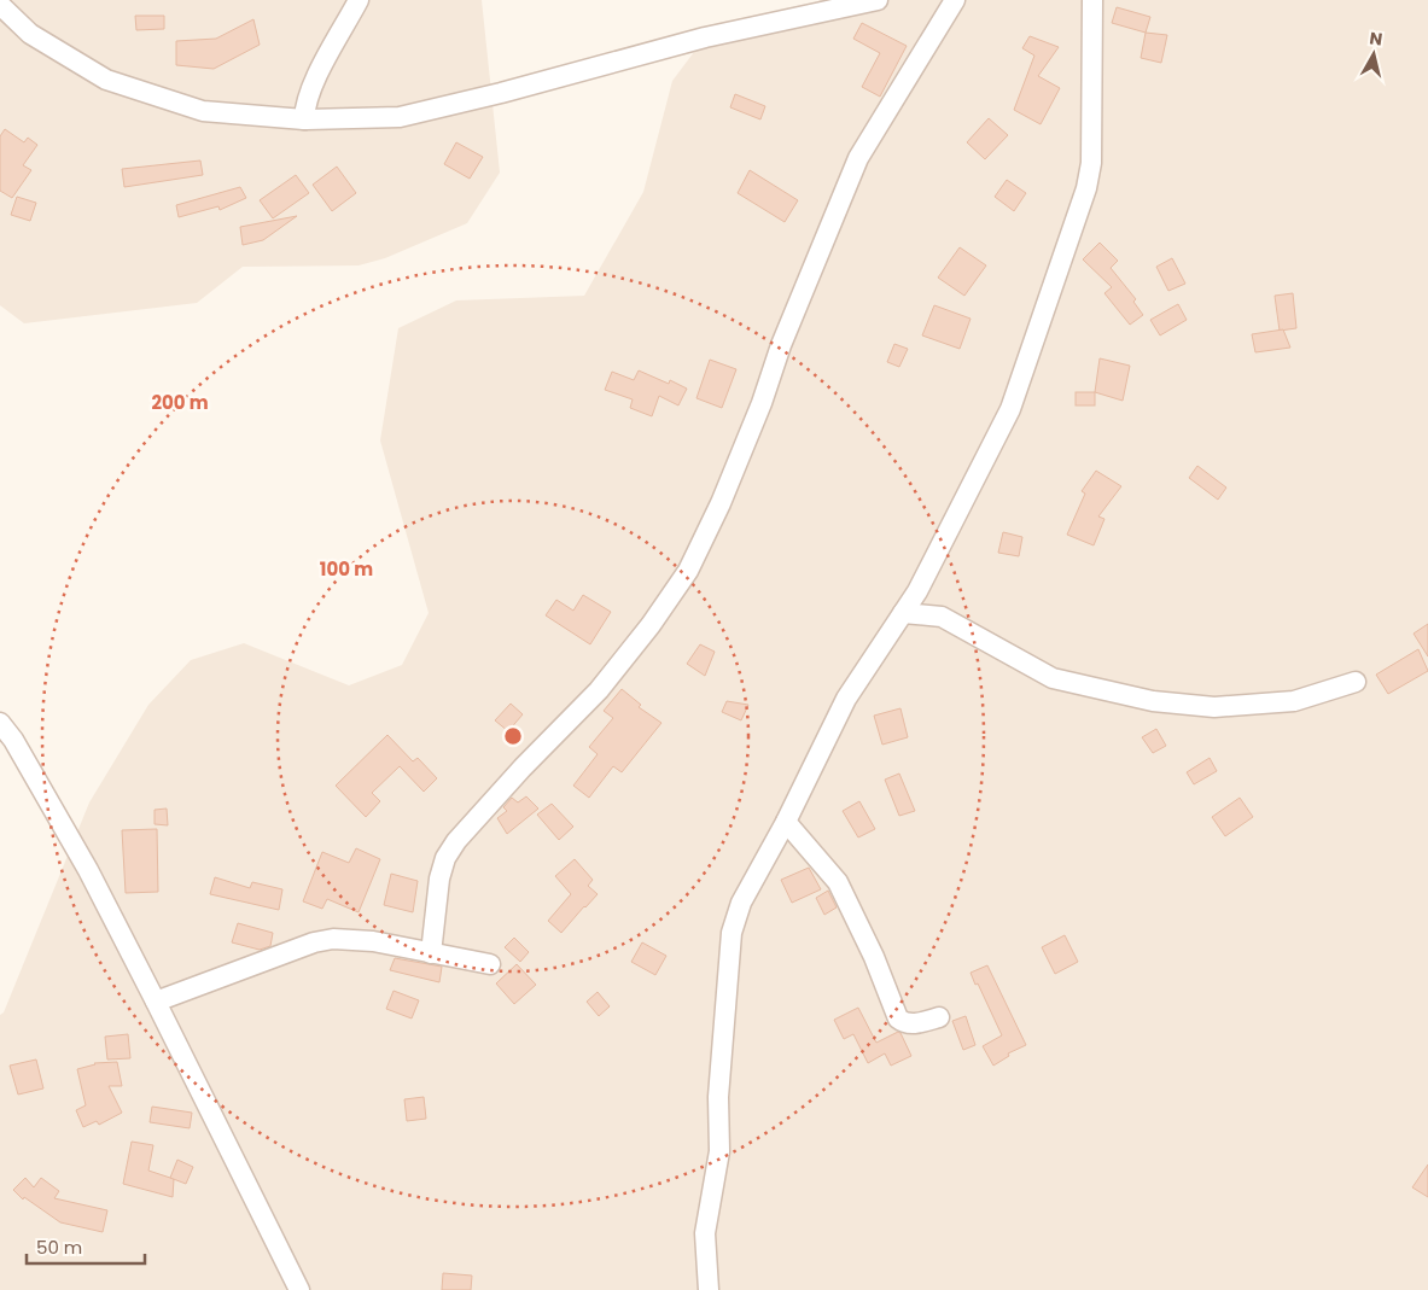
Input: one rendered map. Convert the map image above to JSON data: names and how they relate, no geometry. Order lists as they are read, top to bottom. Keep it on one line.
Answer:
{"scale_bar":"50 m","north":"top","rings":["200 m","100 m"]}
